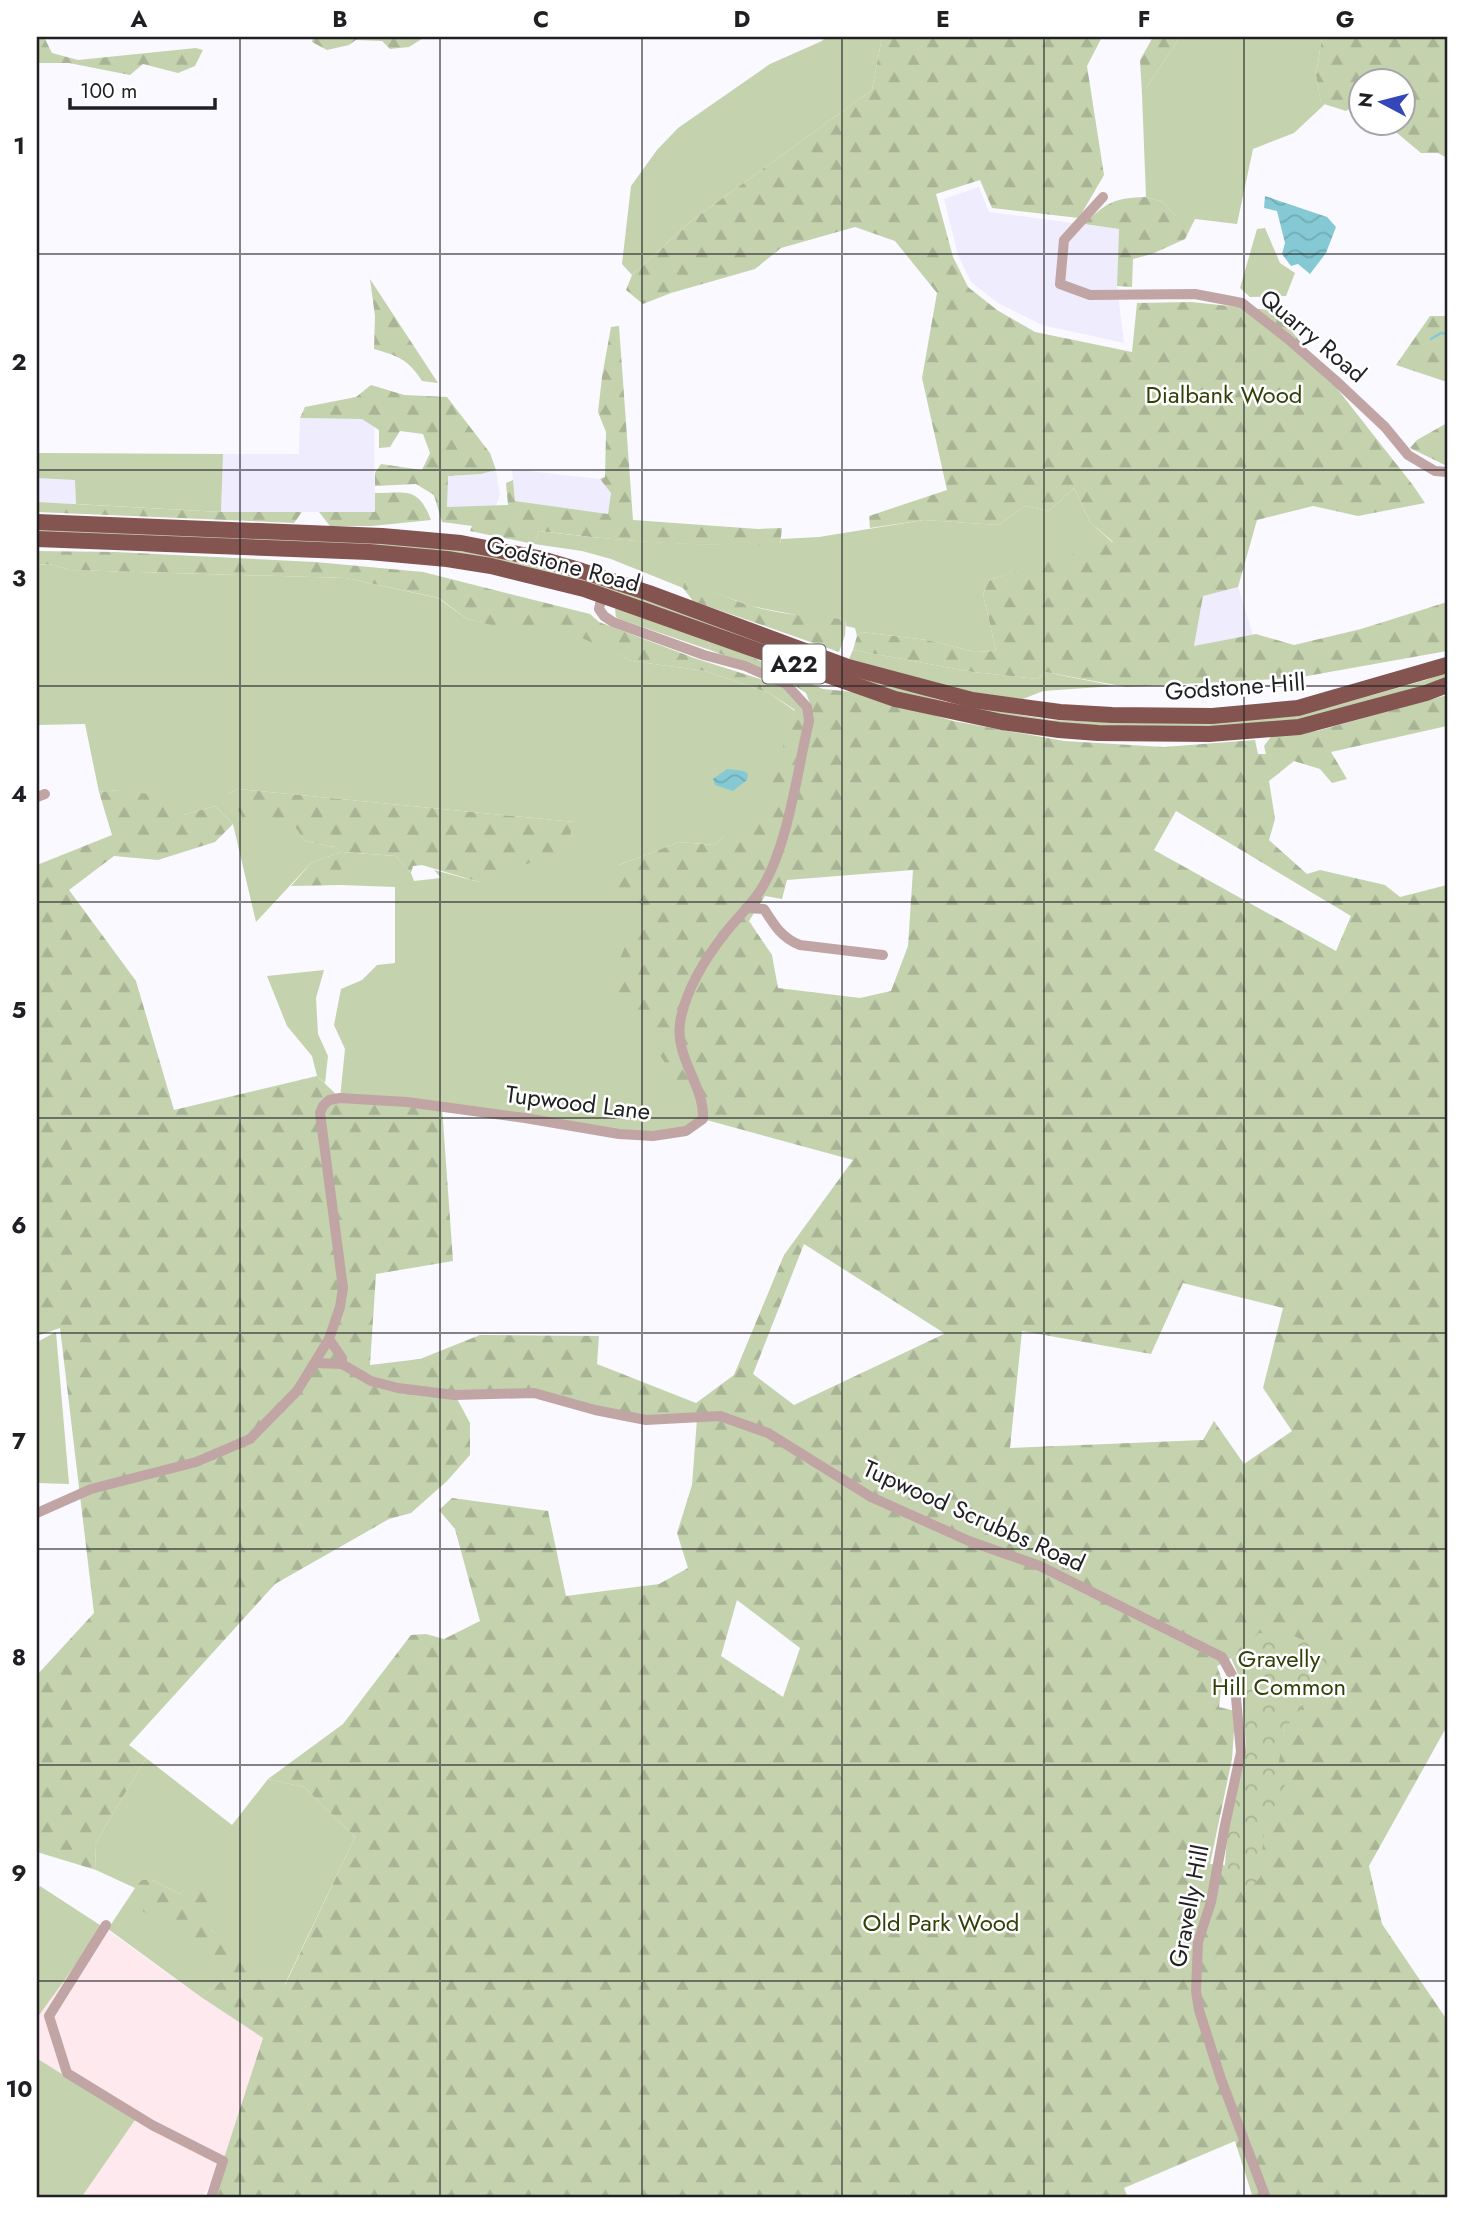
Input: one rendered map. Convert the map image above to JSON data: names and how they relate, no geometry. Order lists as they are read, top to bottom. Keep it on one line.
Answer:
{"streets":{"highway":["Godstone Road","A22","Godstone Hill"],"street":["Quarry Road","Tupwood Lane","Tupwood Scrubbs Road","Gravelly Hill"]},"crossings":[["Godstone Road","Godstone Hill"],["Godstone Road","Tupwood Lane"],["Tupwood Scrubbs Road","Gravelly Hill"]],"parks":["Dialbank Wood","Gravelly Hill Common","Old Park Wood"],"scale_bar":"100 m","north":"left","grid":{"columns":["A","B","C","D","E","F","G"],"rows":["1","2","3","4","5","6","7","8","9","10"]}}
